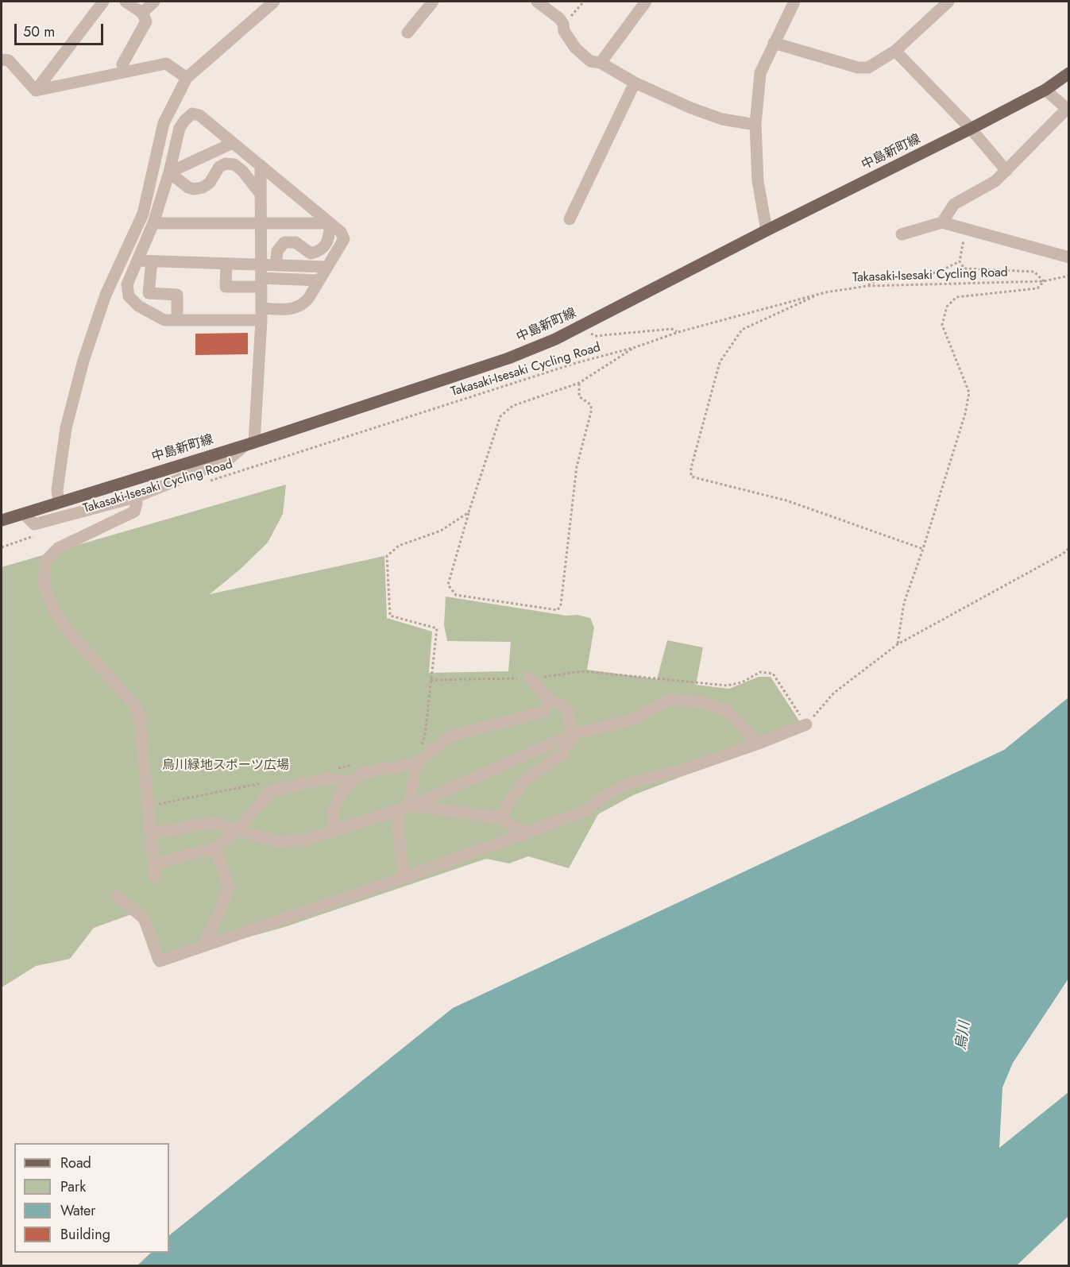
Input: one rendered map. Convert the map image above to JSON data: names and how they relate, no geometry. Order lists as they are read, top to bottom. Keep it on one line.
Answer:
{"streets":{"main road":["中島新町線"],"path":["Takasaki-Isesaki Cycling Road"]},"water":["烏川"],"parks":["烏川緑地スポーツ広場"],"legend":["Road","Park","Water","Building"],"scale_bar":"50 m"}
